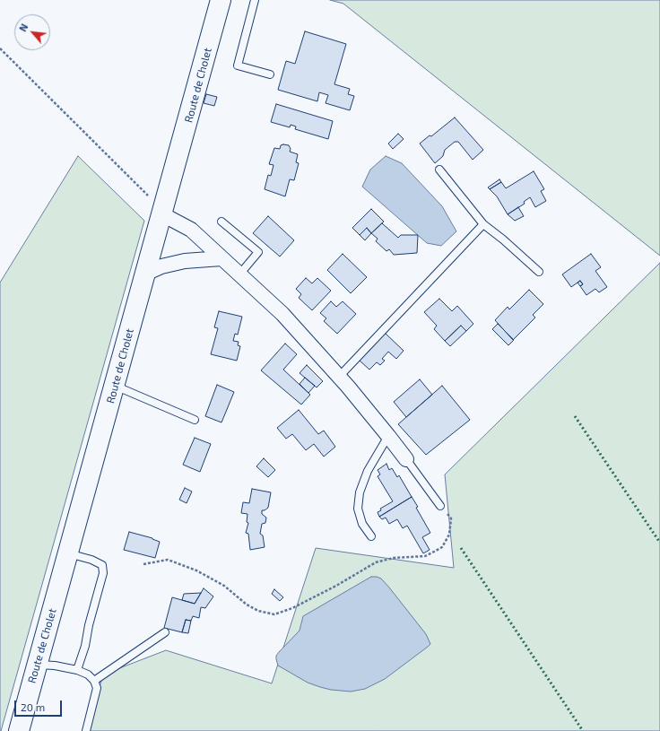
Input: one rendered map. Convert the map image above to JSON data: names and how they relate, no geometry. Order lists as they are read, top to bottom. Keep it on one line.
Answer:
{"streets":{"main road":["Route de Cholet"]},"scale_bar":"20 m","north":"top left"}
